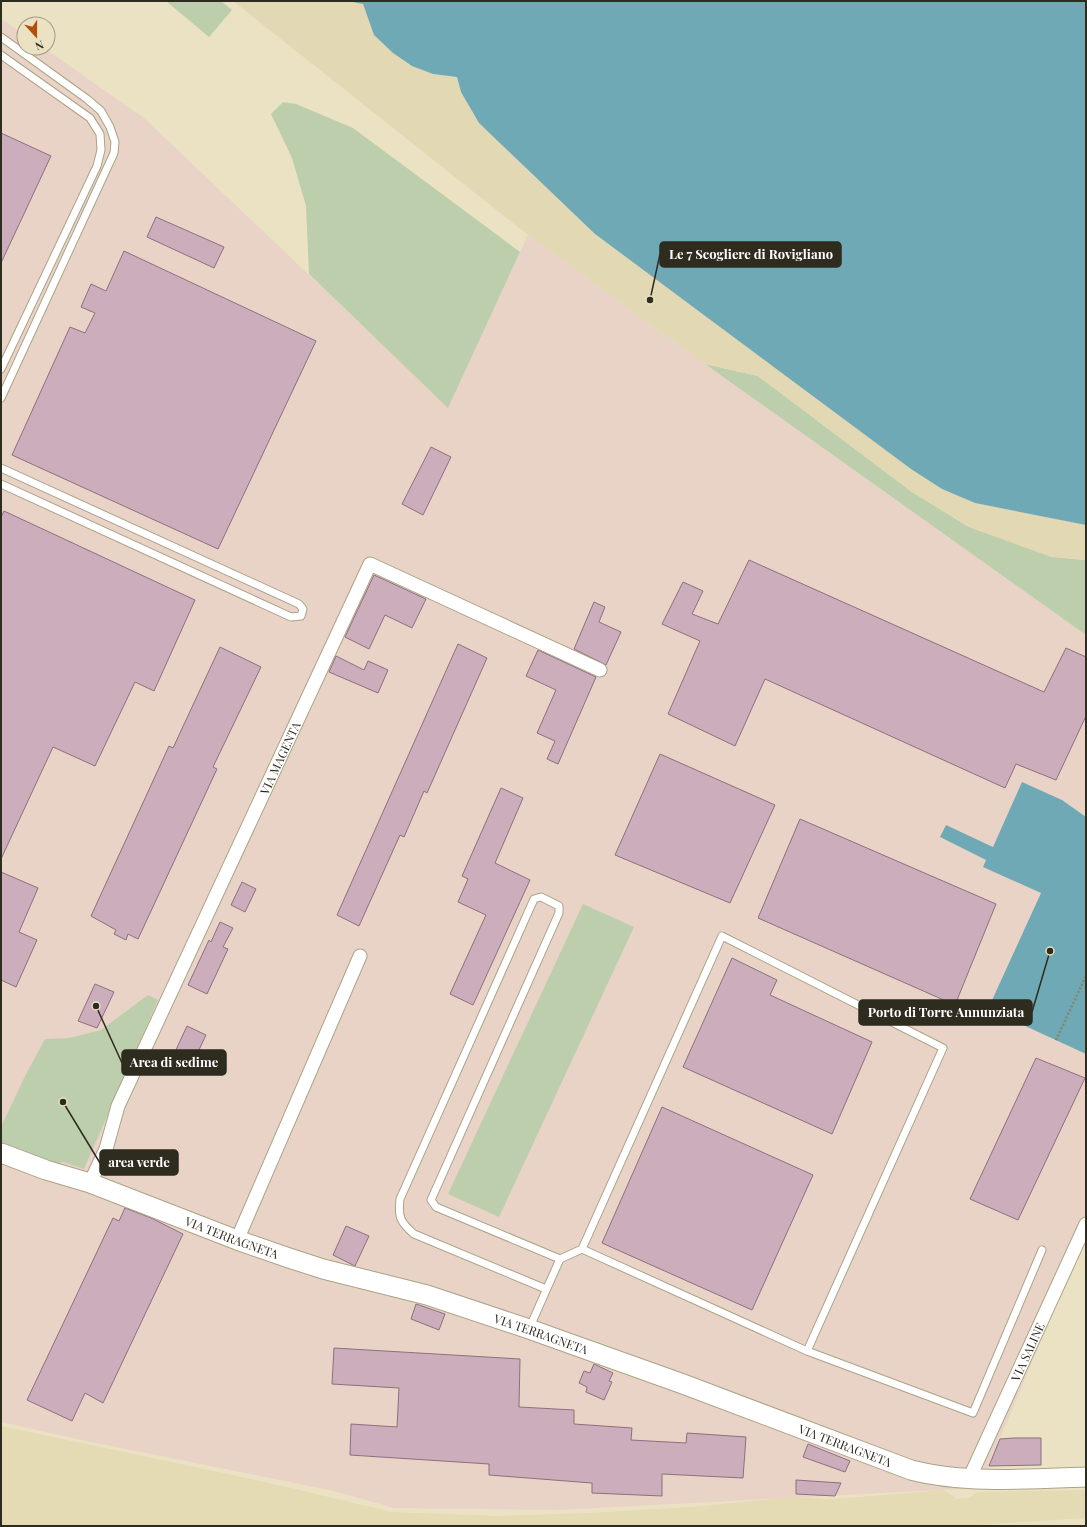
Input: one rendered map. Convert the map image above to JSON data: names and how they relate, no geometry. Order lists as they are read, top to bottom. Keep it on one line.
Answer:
{"streets":{"street":["VIA MAGENTA","VIA TERRAGNETA","VIA SALINE"]},"crossings":[["VIA MAGENTA","VIA TERRAGNETA"],["VIA TERRAGNETA","VIA SALINE"]],"places":["Le 7 Scogliere di Rovigliano","Porto di Torre Annunziata","Area di sedime","area verde"],"north":"bottom"}
